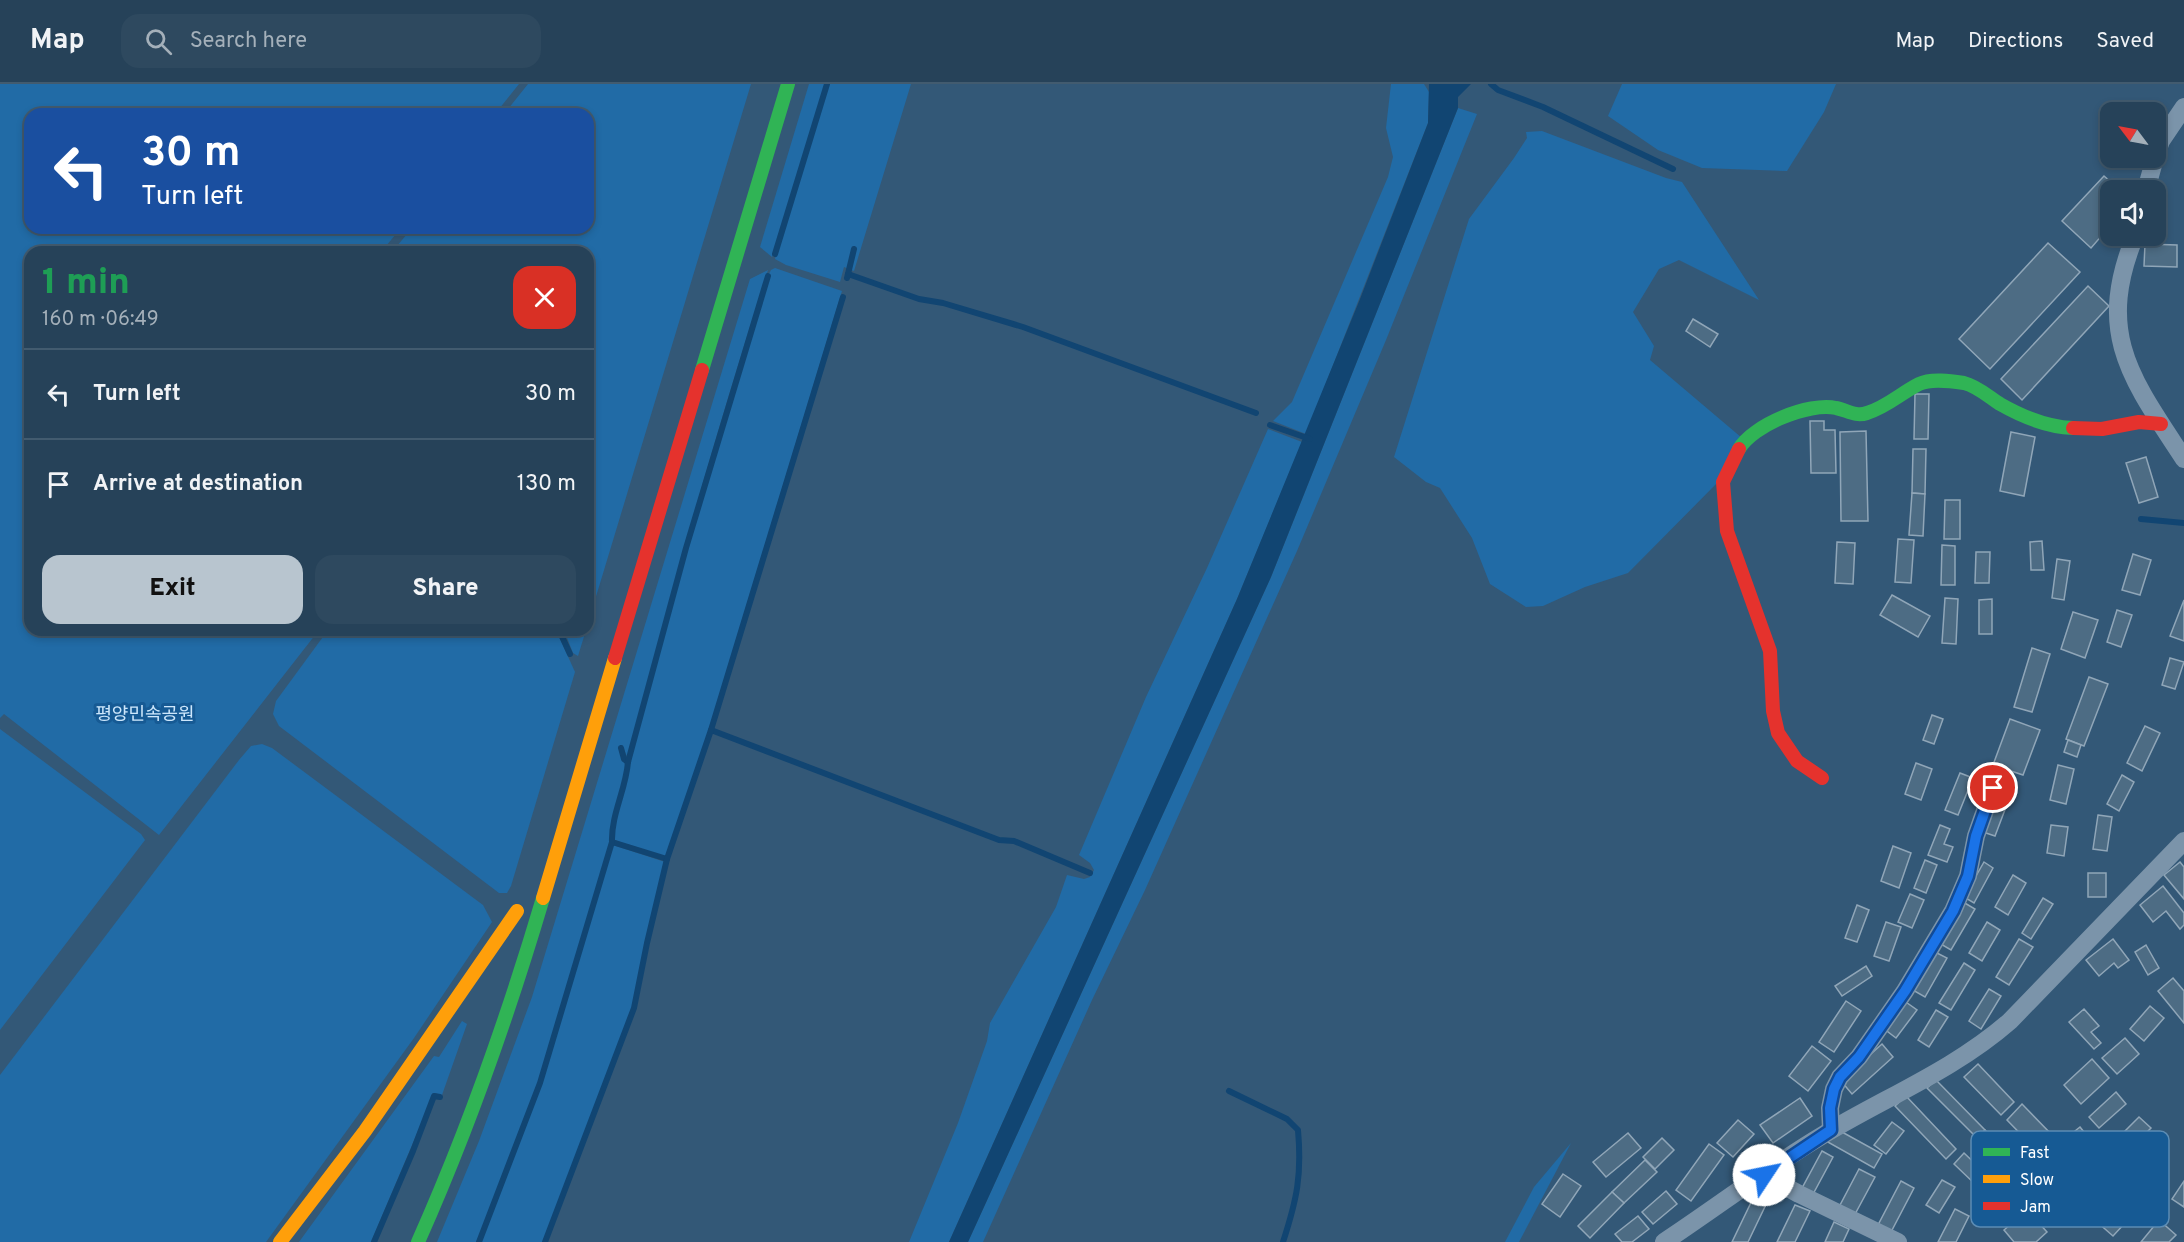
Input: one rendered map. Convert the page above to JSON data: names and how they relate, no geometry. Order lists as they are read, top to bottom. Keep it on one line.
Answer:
{"parks":["평양민속공원"],"legend":["Fast","Slow","Jam"],"north":"top left","page":{"header":"Map","search":"Search here","nav":["Map","Directions","Saved"],"turn":["30 m","Turn left"],"heading":["1 min","160 m · 06:49"],"list":[{"name":"Turn left","value":"30 m"},{"name":"Arrive at destination","value":"130 m"}],"buttons":["Exit","Share"]}}
